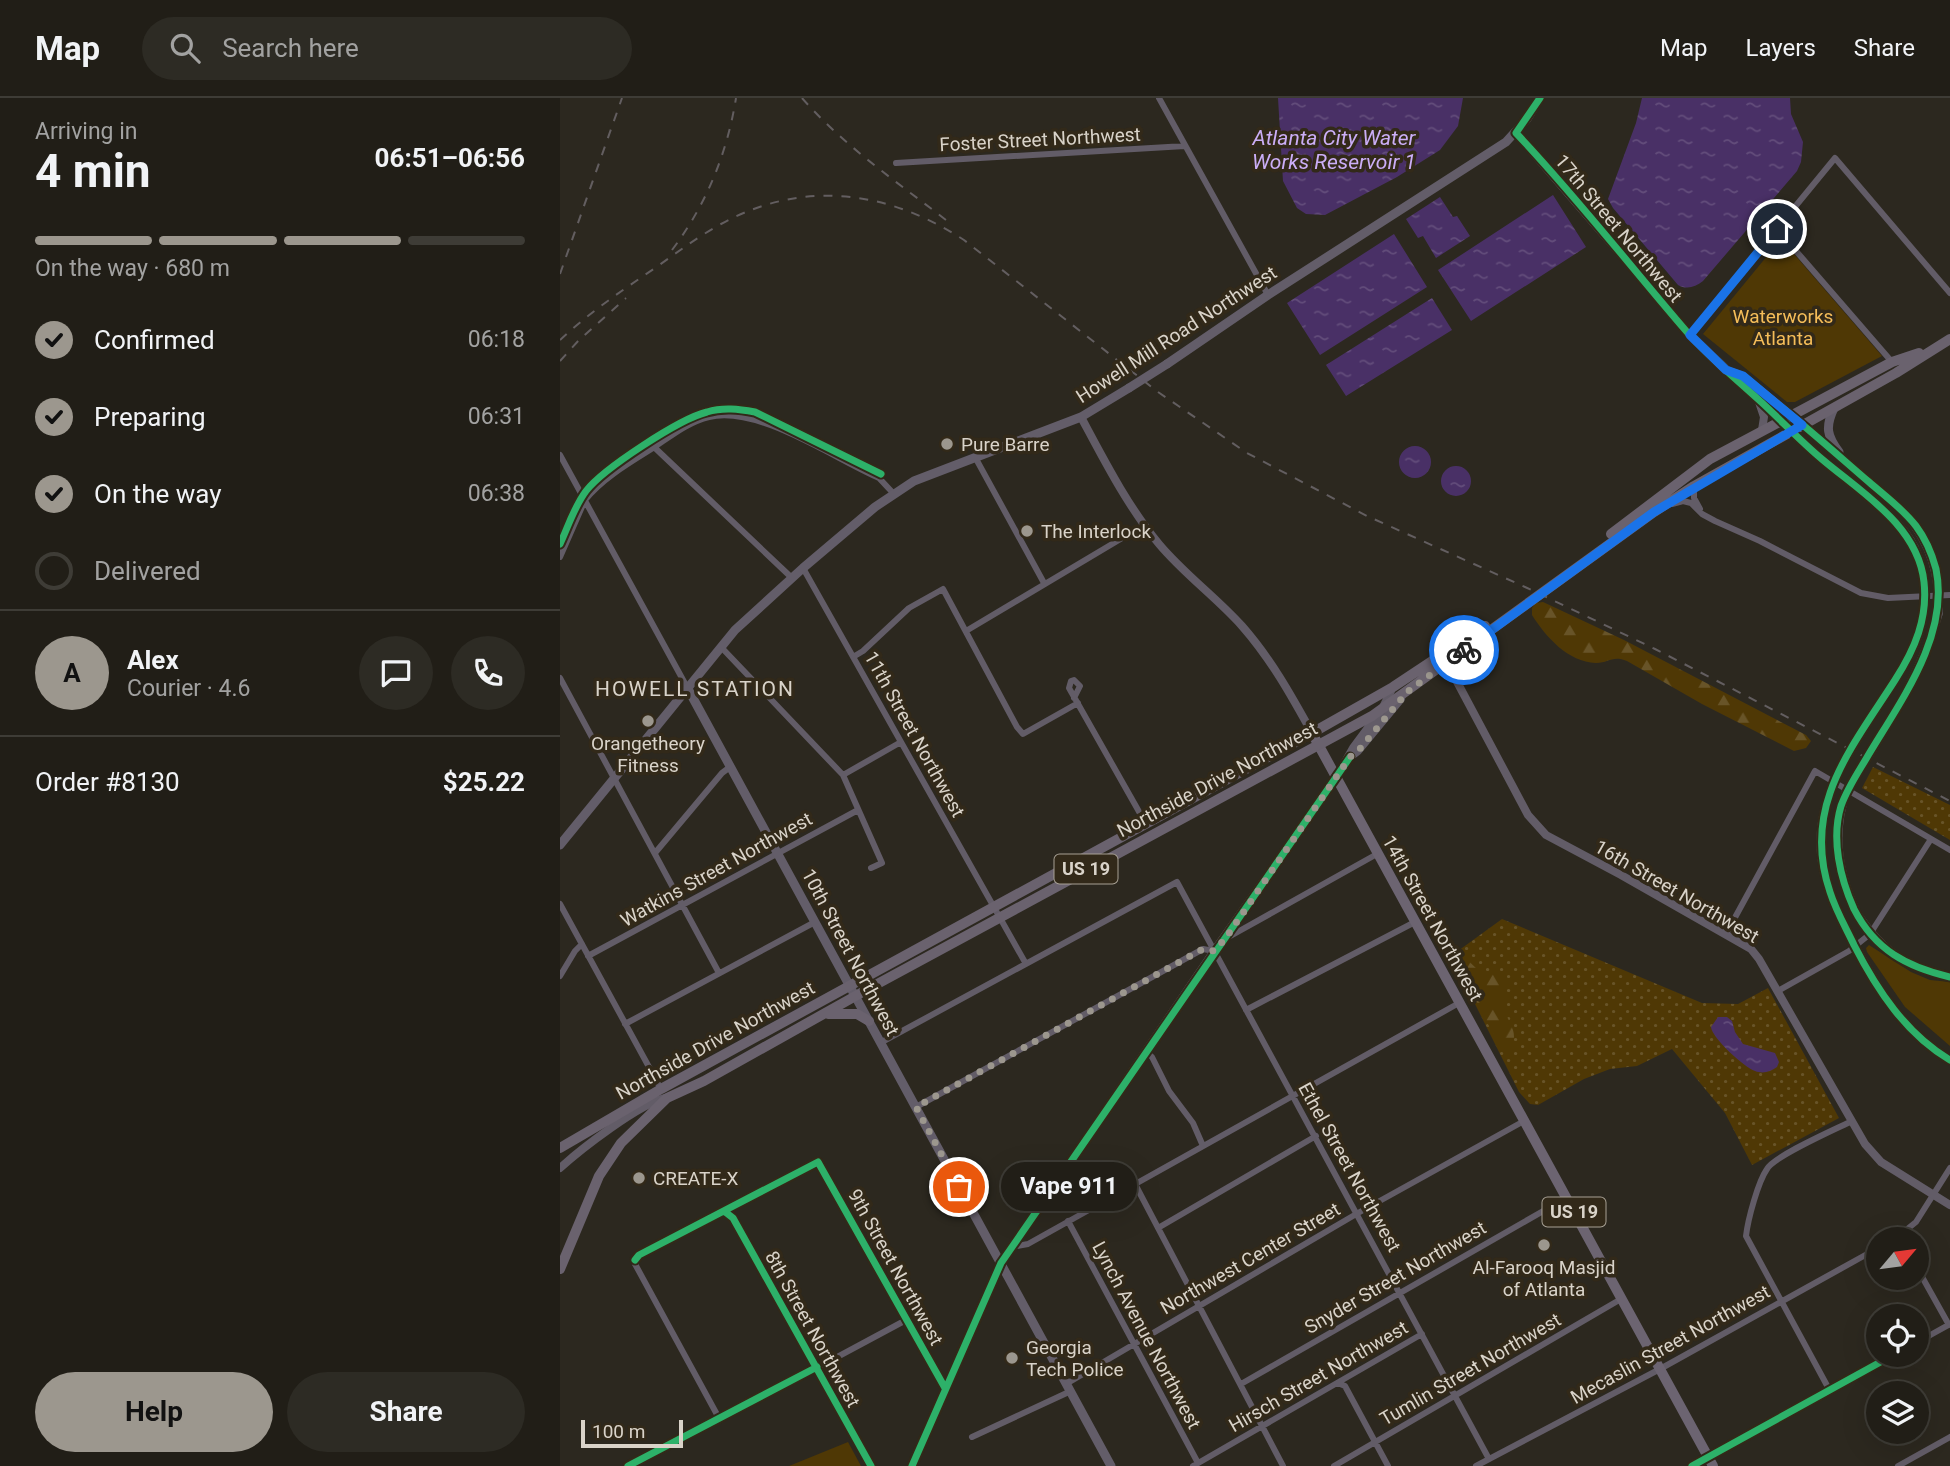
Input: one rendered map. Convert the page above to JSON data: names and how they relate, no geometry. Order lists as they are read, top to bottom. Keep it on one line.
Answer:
{"streets":{"highway":["Northside Drive Northwest","US 19"],"main road":["17th Street Northwest","Howell Mill Road Northwest","14th Street Northwest","10th Street Northwest"],"street":["Foster Street Northwest","11th Street Northwest","Watkins Street Northwest","16th Street Northwest","Ethel Street Northwest","Northwest Center Street","9th Street Northwest","Snyder Street Northwest","8th Street Northwest","Lynch Avenue Northwest","Mecaslin Street Northwest","Tumlin Street Northwest","Hirsch Street Northwest"]},"crossings":[["17th Street Northwest","Howell Mill Road Northwest"],["17th Street Northwest","Northside Drive Northwest"],["Howell Mill Road Northwest","11th Street Northwest"],["Howell Mill Road Northwest","14th Street Northwest"],["Howell Mill Road Northwest","10th Street Northwest"],["11th Street Northwest","Northside Drive Northwest"],["11th Street Northwest","Ethel Street Northwest"],["Northside Drive Northwest","16th Street Northwest"],["Northside Drive Northwest","14th Street Northwest"],["Northside Drive Northwest","10th Street Northwest"],["Watkins Street Northwest","10th Street Northwest"],["14th Street Northwest","Northwest Center Street"],["14th Street Northwest","Snyder Street Northwest"],["14th Street Northwest","Mecaslin Street Northwest"],["14th Street Northwest","Tumlin Street Northwest"],["10th Street Northwest","Northwest Center Street"],["Ethel Street Northwest","Northwest Center Street"],["Ethel Street Northwest","Snyder Street Northwest"],["Ethel Street Northwest","Mecaslin Street Northwest"],["Ethel Street Northwest","Tumlin Street Northwest"],["Ethel Street Northwest","Hirsch Street Northwest"],["Northwest Center Street","Lynch Avenue Northwest"],["9th Street Northwest","8th Street Northwest"],["Lynch Avenue Northwest","Hirsch Street Northwest"]],"districts":["HOWELL STATION"],"water":["Atlanta City Water Works Reservoir 1"],"parks":["Waterworks Atlanta"],"places":["Pure Barre","The Interlock","Orangetheory Fitness","CREATE-X","Vape 911","Al-Farooq Masjid of Atlanta","Georgia Tech Police"],"scale_bar":"100 m","north":"top right","page":{"header":"Map","search":"Search here","nav":["Map","Layers","Share"],"heading":["4 min","Arriving in","06:51–06:56"],"panel":["Alex","Courier · 4.6","Order #8130","$25.22"],"bar":"On the way · 680 m","list":[["Confirmed","06:18"],["Preparing","06:31"],["On the way","06:38"],"Delivered"],"round":"A","bubble":"Vape 911","buttons":["Help","Share"],"scale":"100 m"}}
